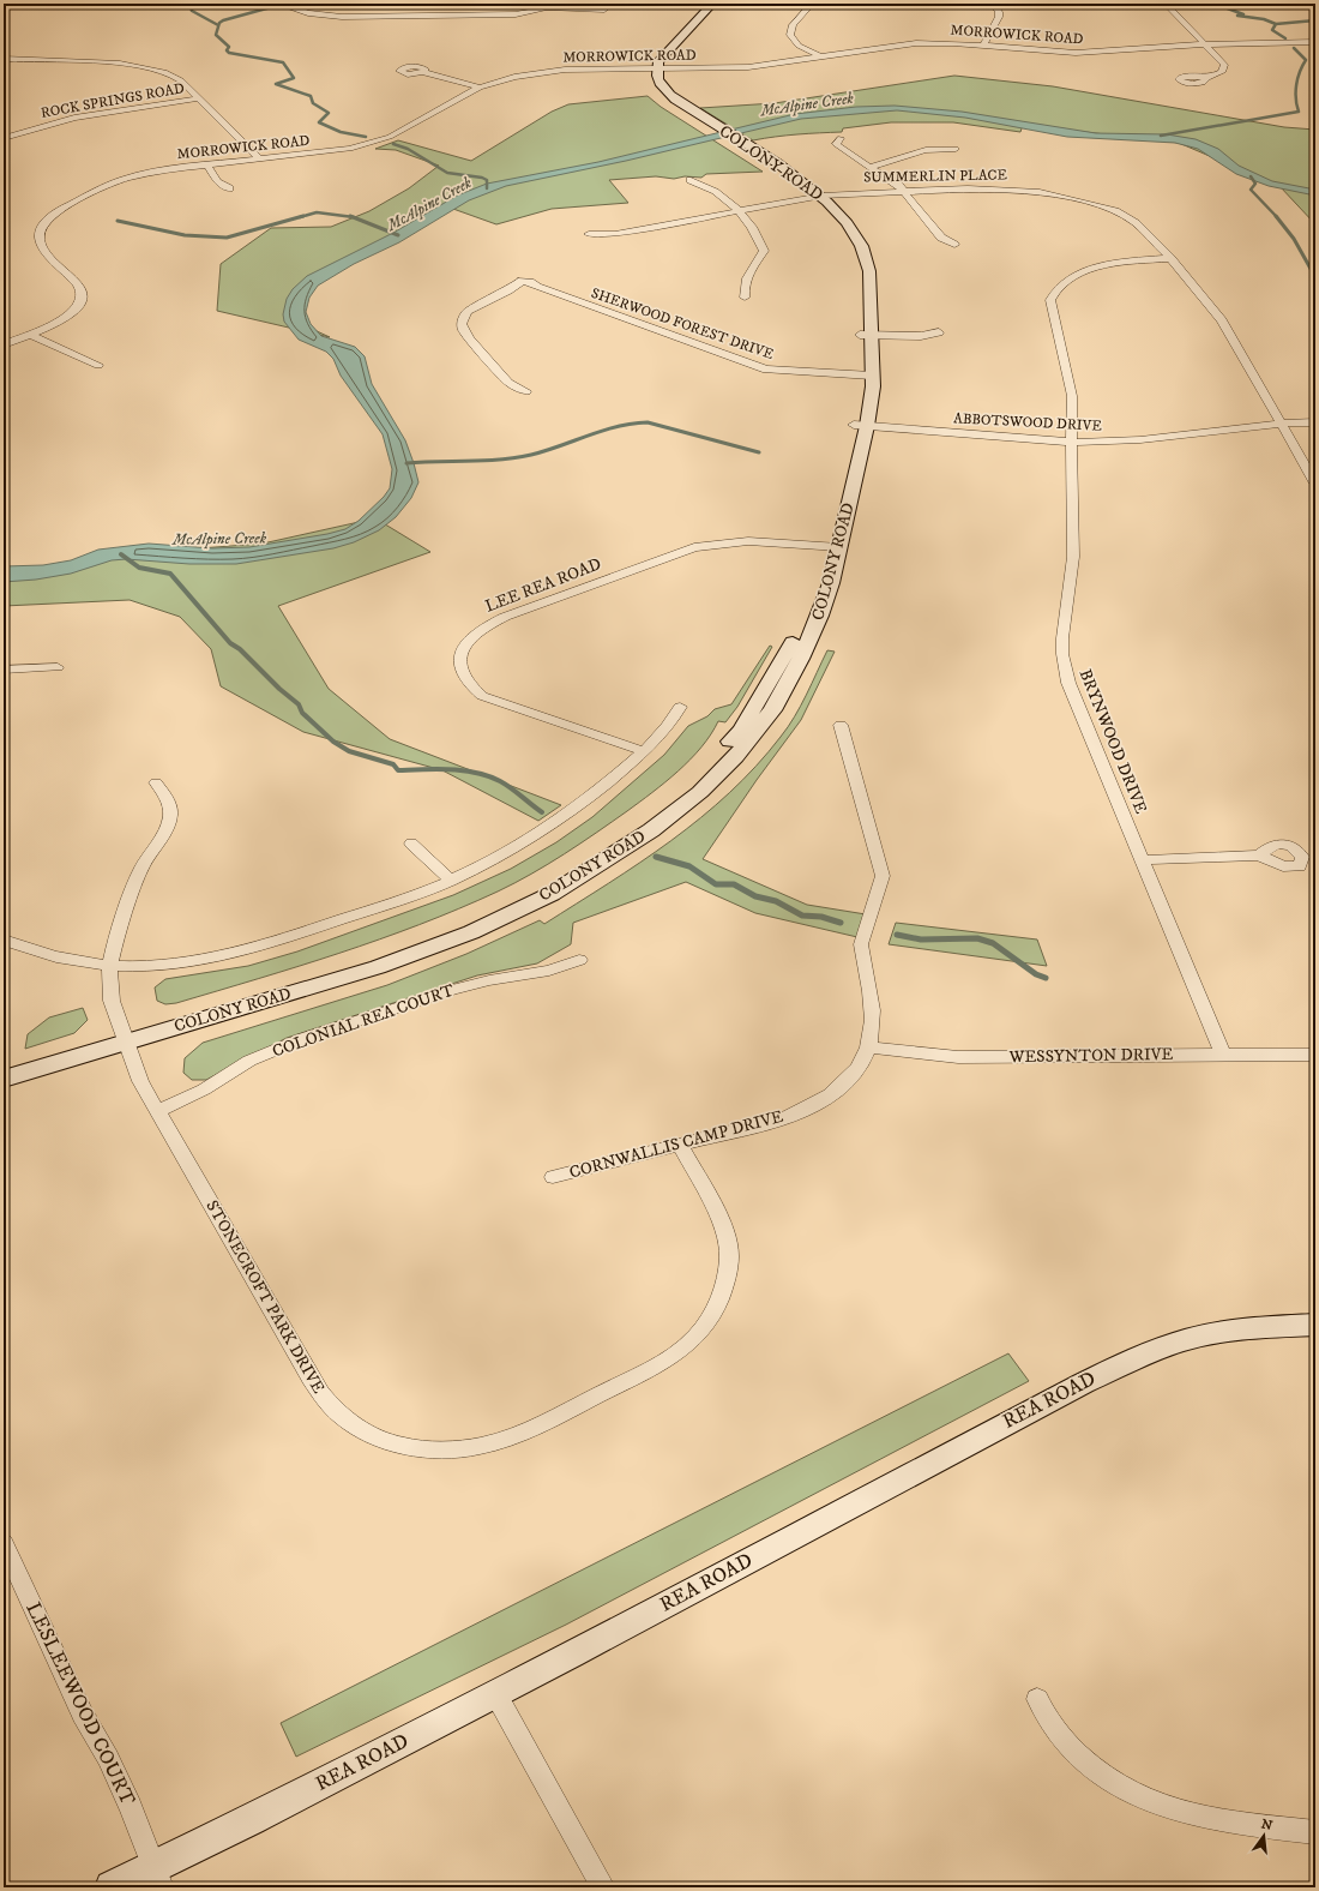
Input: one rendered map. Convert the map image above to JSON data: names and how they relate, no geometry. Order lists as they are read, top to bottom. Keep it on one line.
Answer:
{"streets":{"main road":["COLONY ROAD","REA ROAD"],"street":["MORROWICK ROAD","ROCK SPRINGS ROAD","SUMMERLIN PLACE","SHERWOOD FOREST DRIVE","ABBOTSWOOD DRIVE","LEE REA ROAD","BRYNWOOD DRIVE","COLONIAL REA COURT","WESSYNTON DRIVE","CORNWALLIS CAMP DRIVE","STONECROFT PARK DRIVE","LESLEEWOOD COURT"]},"crossings":[["MORROWICK ROAD","COLONY ROAD"],["COLONY ROAD","SUMMERLIN PLACE"],["COLONY ROAD","SHERWOOD FOREST DRIVE"],["COLONY ROAD","ABBOTSWOOD DRIVE"],["COLONY ROAD","LEE REA ROAD"],["COLONY ROAD","STONECROFT PARK DRIVE"],["SUMMERLIN PLACE","ABBOTSWOOD DRIVE"],["SUMMERLIN PLACE","BRYNWOOD DRIVE"],["ABBOTSWOOD DRIVE","BRYNWOOD DRIVE"],["BRYNWOOD DRIVE","WESSYNTON DRIVE"],["COLONIAL REA COURT","STONECROFT PARK DRIVE"],["WESSYNTON DRIVE","CORNWALLIS CAMP DRIVE"],["CORNWALLIS CAMP DRIVE","STONECROFT PARK DRIVE"],["REA ROAD","LESLEEWOOD COURT"]],"water":["McAlpine Creek"],"north":"top"}
